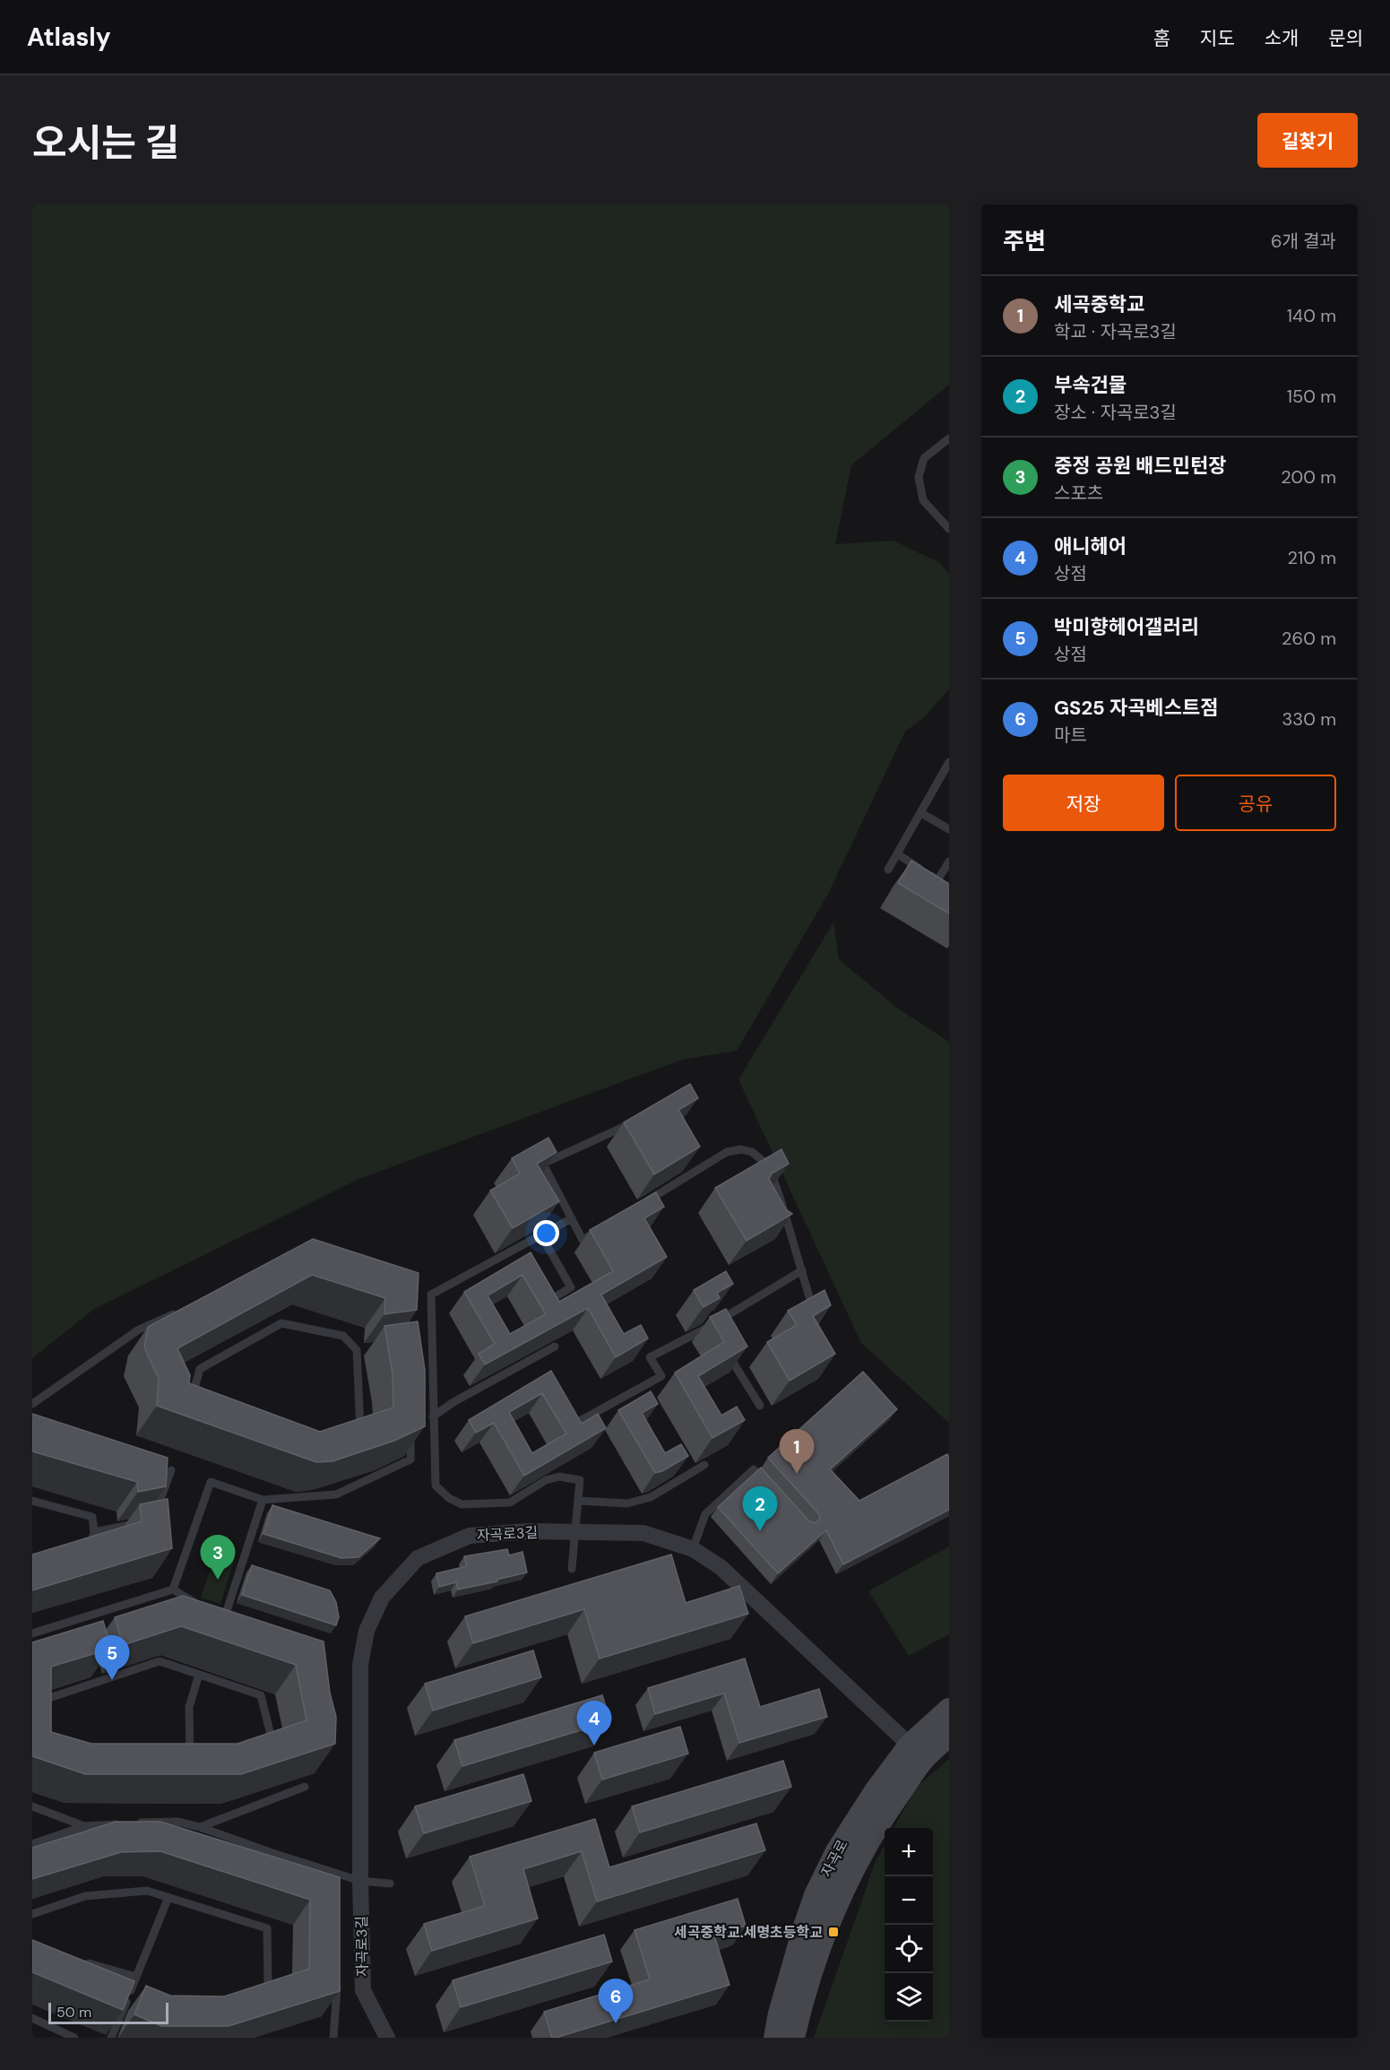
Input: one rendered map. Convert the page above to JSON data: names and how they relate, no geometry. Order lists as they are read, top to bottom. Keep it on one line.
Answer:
{"streets":{"main road":["자곡로"],"street":["자곡로3길"]},"crossings":[["자곡로3길","자곡로"]],"places":{"transit":["세곡중학교.세명초등학교"]},"scale_bar":"50 m","page":{"header":"Atlasly","nav":["홈","지도","소개","문의"],"title":"오시는 길","buttons":["길찾기",["저장","공유"]],"heading":["주변","6개 결과"],"list":[{"mark":"1","name":"세곡중학교","note":"학교 · 자곡로3길","value":"140 m"},{"mark":"2","name":"부속건물","note":"장소 · 자곡로3길","value":"150 m"},{"mark":"3","name":"중정 공원 배드민턴장","note":"스포츠","value":"200 m"},{"mark":"4","name":"애니헤어","note":"상점","value":"210 m"},{"mark":"5","name":"박미향헤어갤러리","note":"상점","value":"260 m"},{"mark":"6","name":"GS25 자곡베스트점","note":"마트","value":"330 m"}],"pins":["1","2","3","5","4","6"],"map_buttons":["+","−"],"scale":"50 m"}}
